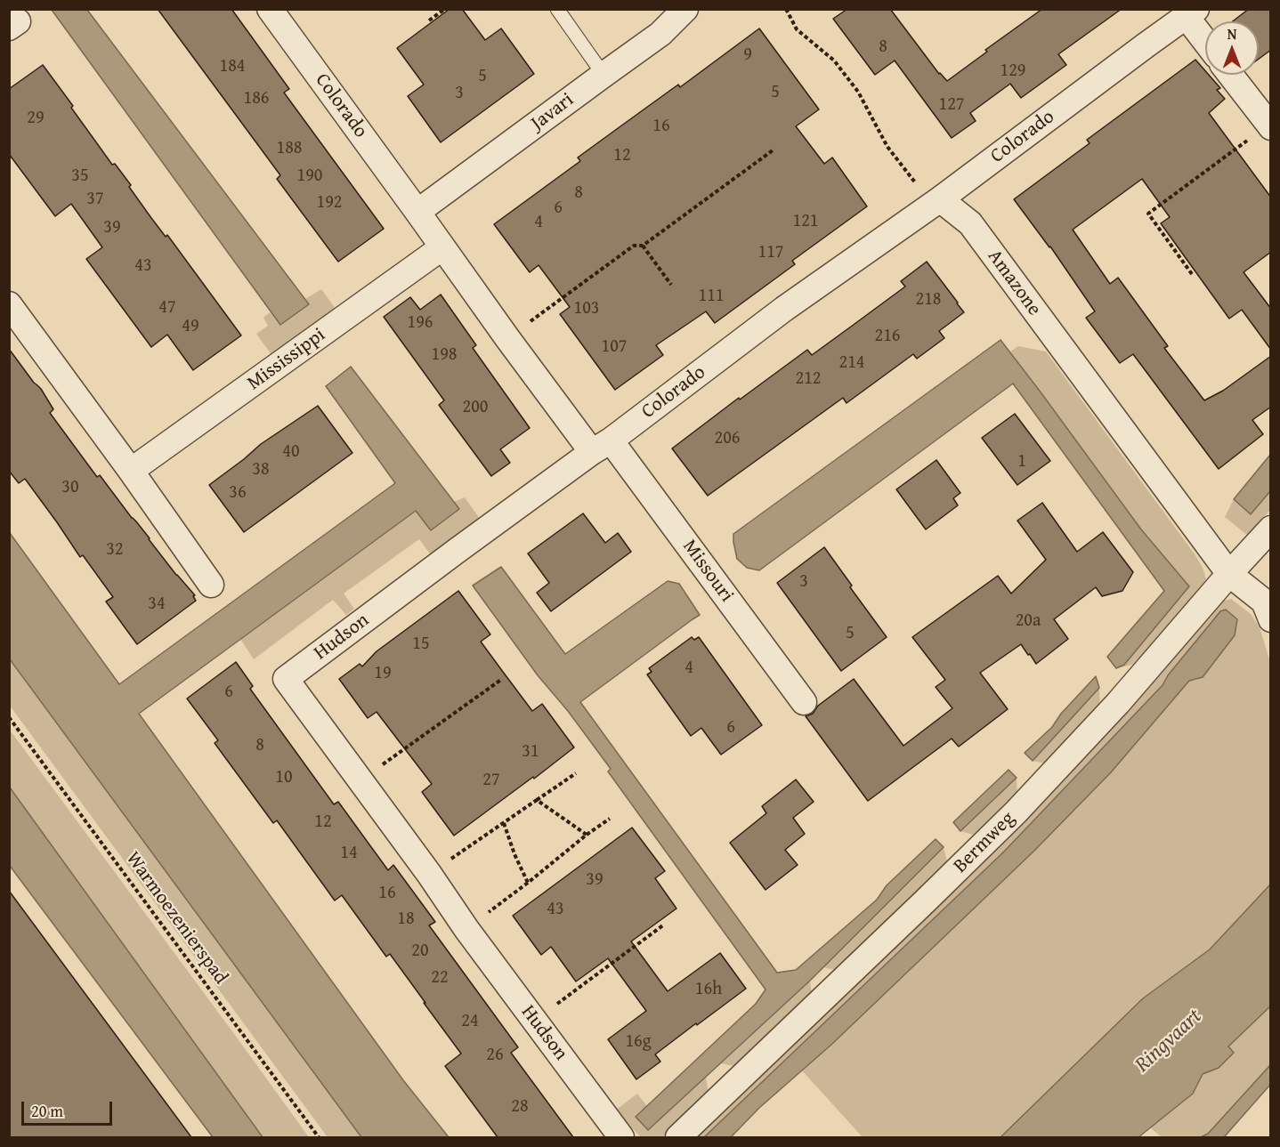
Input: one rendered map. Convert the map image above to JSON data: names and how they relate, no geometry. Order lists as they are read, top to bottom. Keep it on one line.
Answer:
{"streets":{"street":["Colorado","Javari","Amazone","Mississippi","Missouri","Hudson","Bermweg"],"path":["Warmoezenierspad"]},"crossings":[["Colorado","Javari"],["Colorado","Amazone"],["Colorado","Mississippi"],["Colorado","Missouri"],["Colorado","Hudson"],["Amazone","Bermweg"],["Missouri","Hudson"]],"water":["Ringvaart"],"house_numbers":["8","9","184","129","5","5","3","186","127","29","16","188","12","35","190","8","37","192","6","121","4","39","117","43","111","218","47","103","196","49","216","107","198","214","212","200","206","40","1","38","30","36","32","3","34","20a","5","15","4","19","6","6","8","31","10","27","12","14","39","16","43","18","20","22","16h","24","16g","26","28"],"scale_bar":"20 m","north":"top"}
